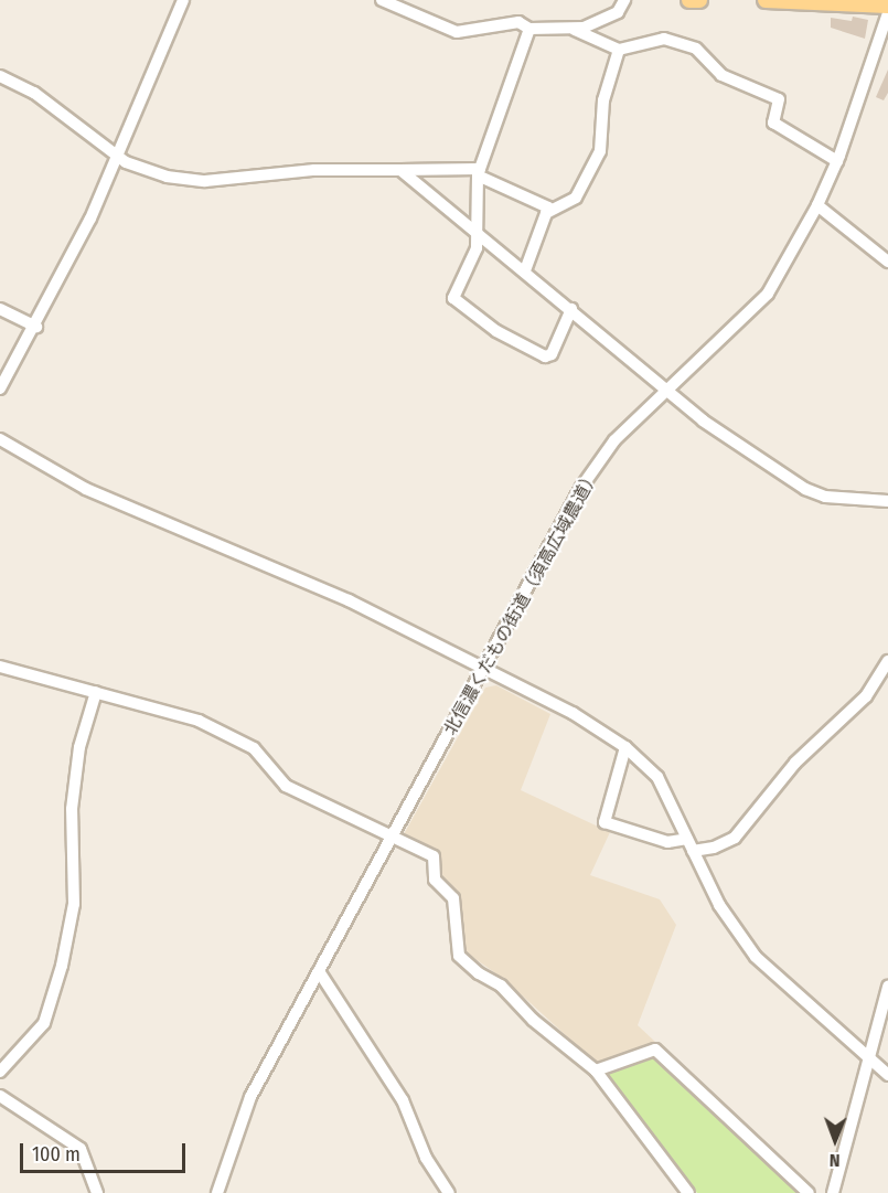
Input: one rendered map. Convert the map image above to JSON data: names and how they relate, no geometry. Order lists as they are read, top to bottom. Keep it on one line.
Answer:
{"streets":{"street":["北信濃くだもの街道（須高広域農道）"]},"scale_bar":"100 m","north":"bottom"}
